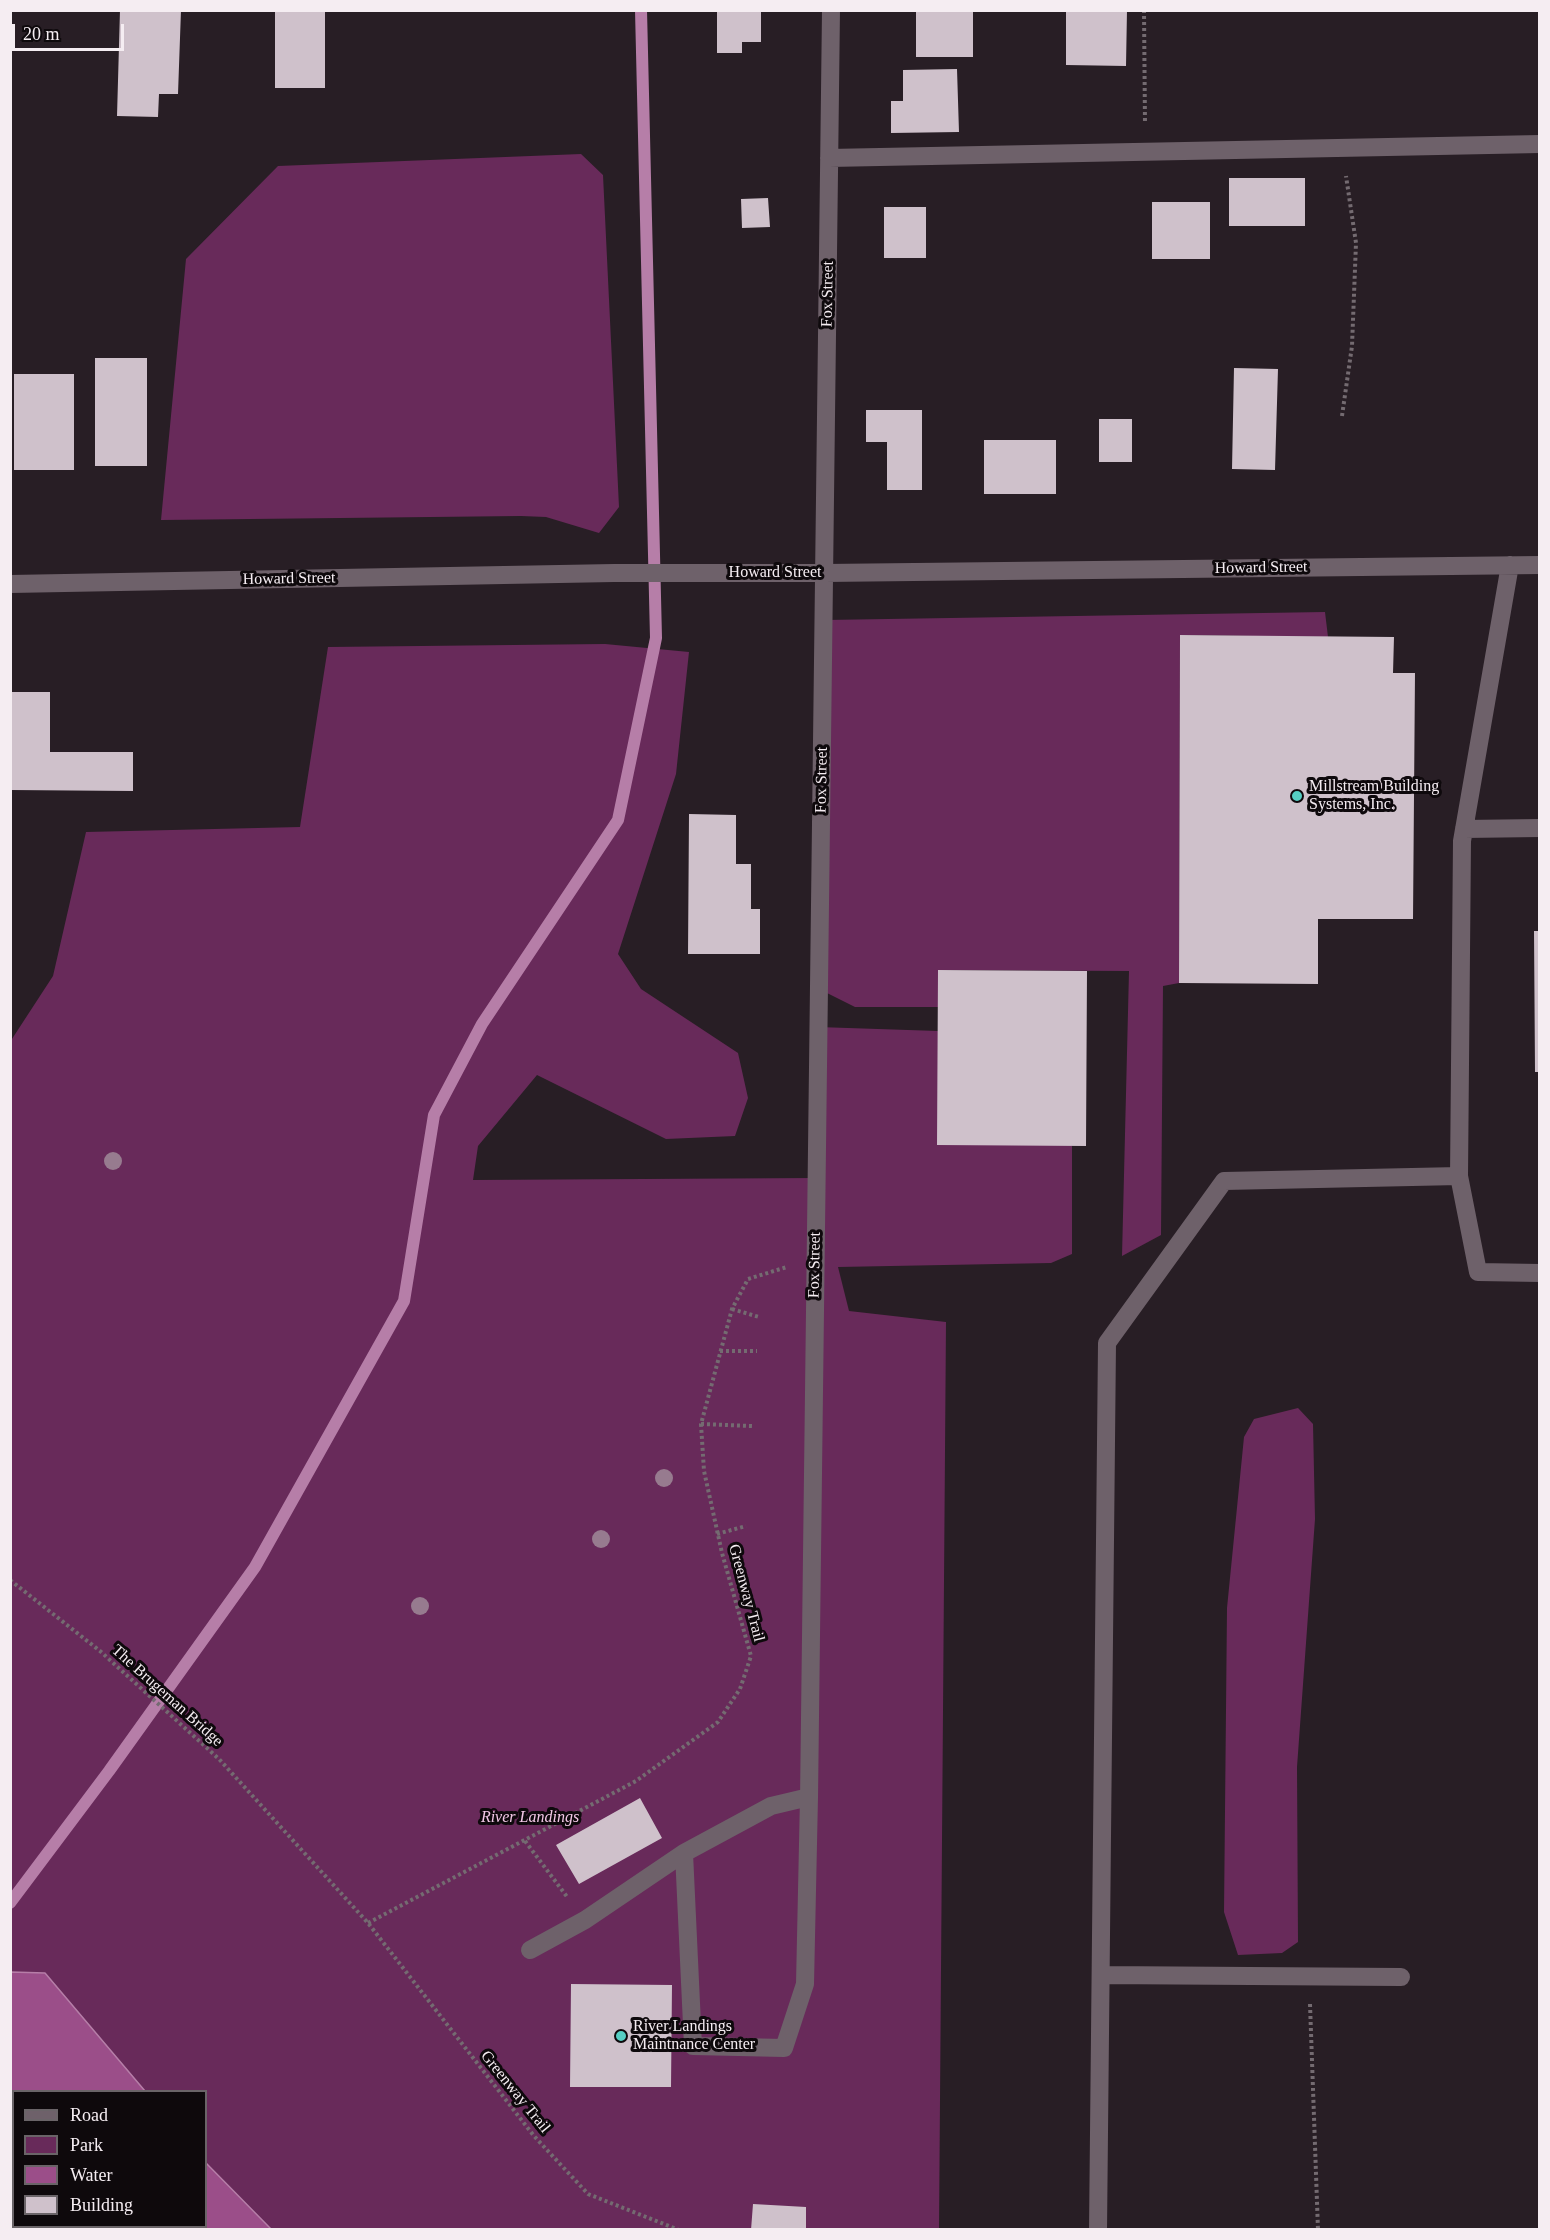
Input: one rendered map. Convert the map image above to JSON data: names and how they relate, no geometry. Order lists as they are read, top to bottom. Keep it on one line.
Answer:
{"streets":{"street":["Fox Street","Howard Street"],"path":["Greenway Trail","The Brugeman Bridge"]},"crossings":[["Fox Street","Howard Street"],["Fox Street","Greenway Trail"],["Greenway Trail","The Brugeman Bridge"]],"parks":["River Landings"],"places":["Millstream Building Systems, Inc.","River Landings Maintnance Center"],"legend":["Road","Park","Water","Building"],"scale_bar":"20 m"}
